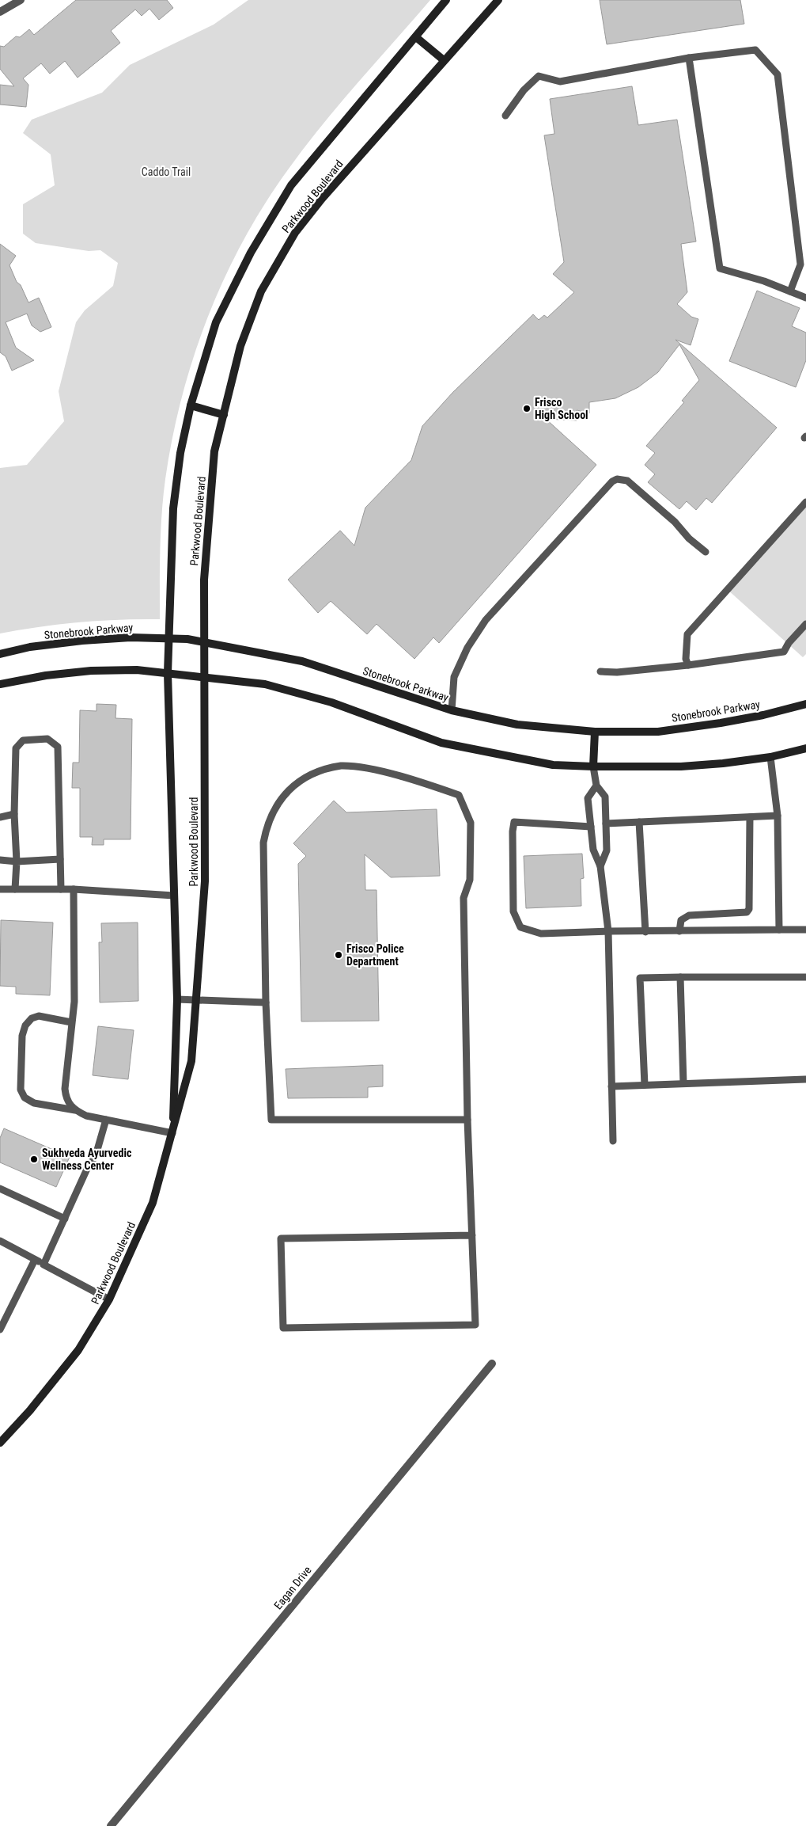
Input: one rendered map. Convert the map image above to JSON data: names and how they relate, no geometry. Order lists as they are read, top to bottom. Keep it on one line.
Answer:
{"streets":{"main road":["Parkwood Boulevard","Stonebrook Parkway"],"street":["Eagan Drive"]},"crossings":[["Parkwood Boulevard","Stonebrook Parkway"]],"parks":["Caddo Trail"],"places":["Frisco High School","Frisco Police Department","Sukhveda Ayurvedic Wellness Center"]}
